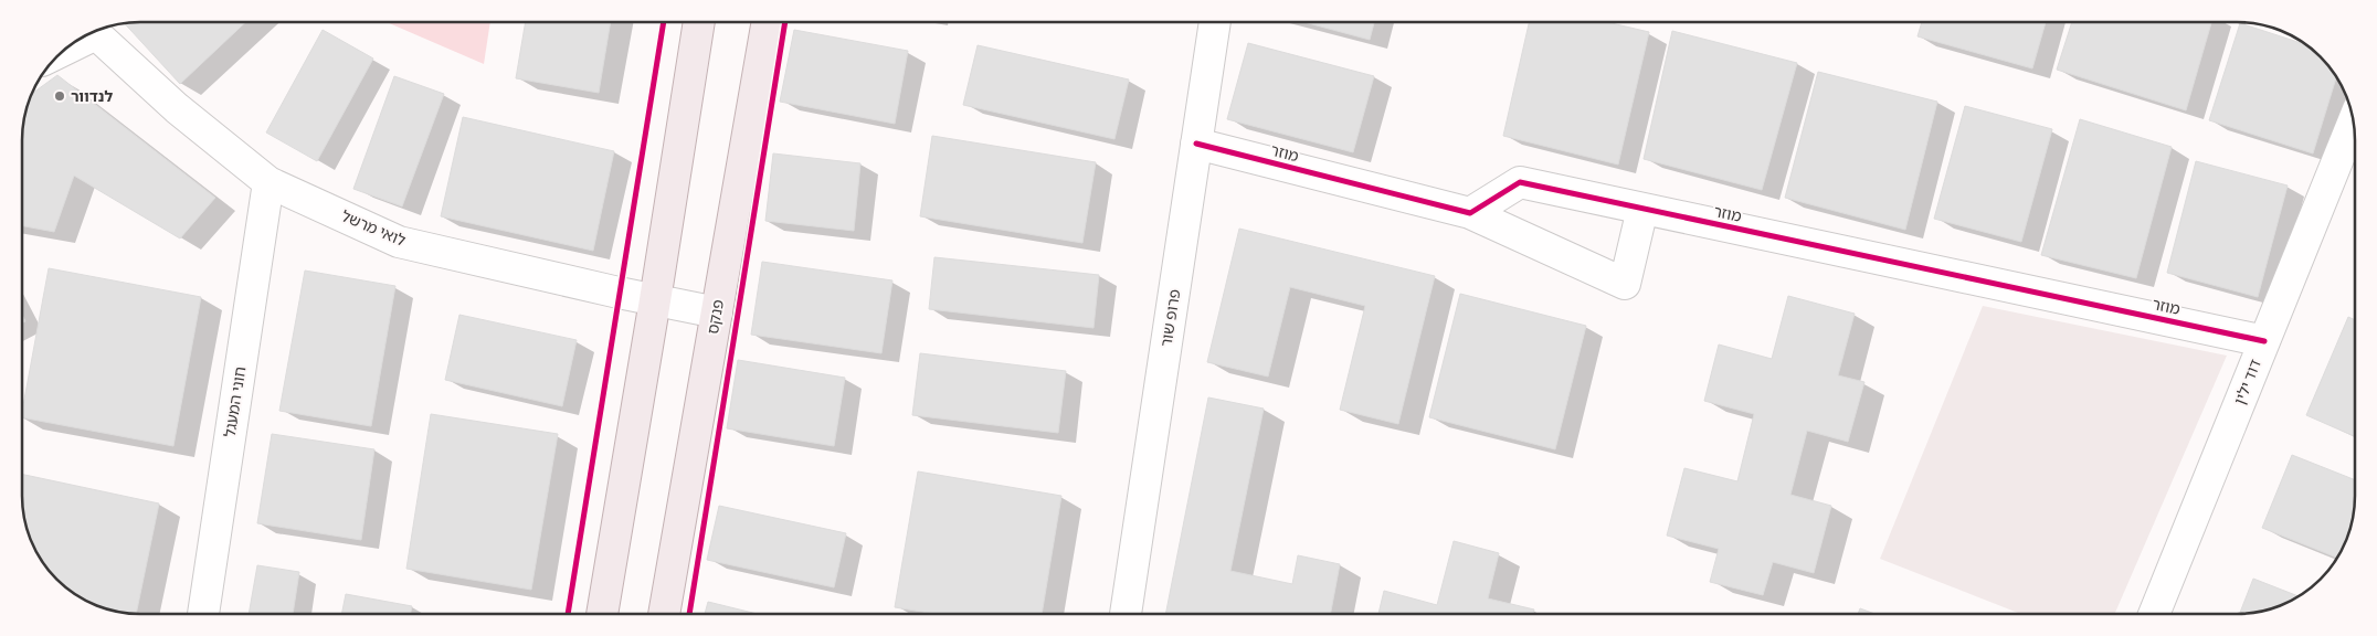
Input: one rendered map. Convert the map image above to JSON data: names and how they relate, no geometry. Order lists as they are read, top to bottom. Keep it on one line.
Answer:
{"streets":{"main road":["פנקס"],"street":["מוזר","לואי מרשל","פרופ שור","דוד ילין","חוני המעגל"]},"crossings":[["מוזר","פרופ שור"],["מוזר","דוד ילין"],["לואי מרשל","פנקס"],["לואי מרשל","חוני המעגל"]],"places":["לנדוור"]}
